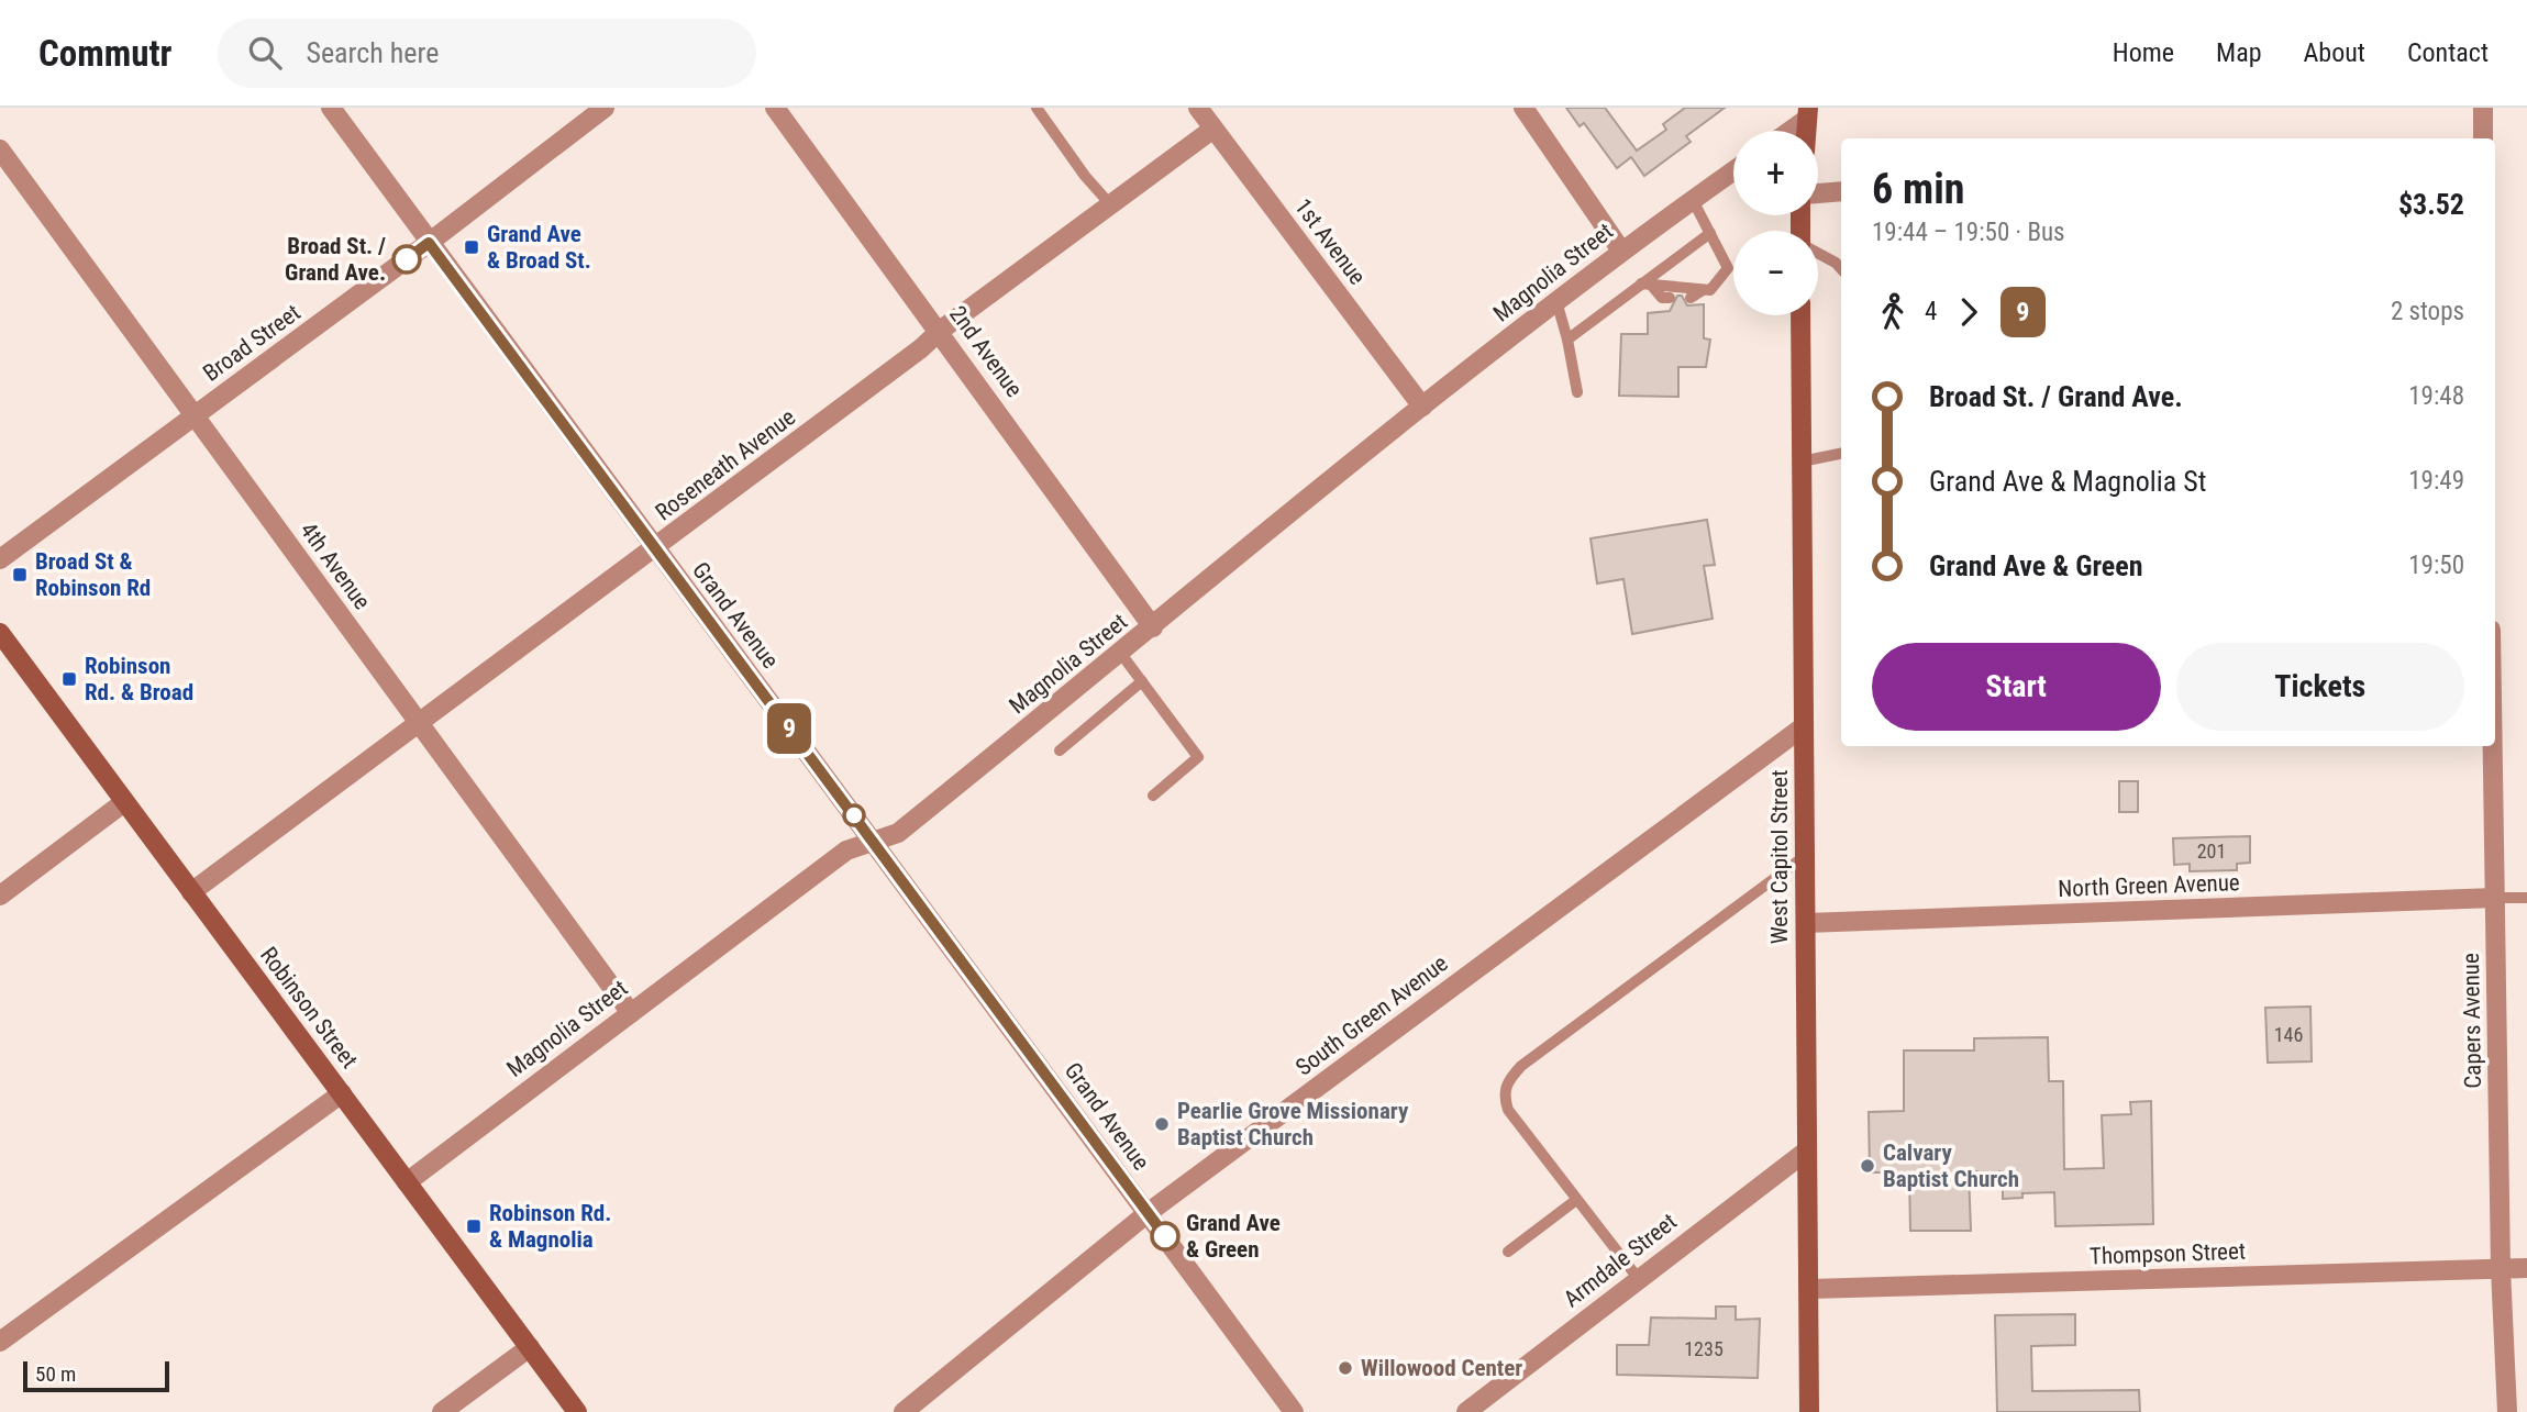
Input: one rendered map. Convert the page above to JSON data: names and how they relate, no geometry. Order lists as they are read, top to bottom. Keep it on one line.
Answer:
{"streets":{"main road":["West Capitol Street","Robinson Street"],"street":["1st Avenue","Magnolia Street","Broad Street","2nd Avenue","Roseneath Avenue","4th Avenue","Grand Avenue","North Green Avenue","South Green Avenue","Capers Avenue","Thompson Street","Armdale Street"]},"crossings":[["1st Avenue","Magnolia Street"],["1st Avenue","Roseneath Avenue"],["Magnolia Street","2nd Avenue"],["Magnolia Street","4th Avenue"],["Magnolia Street","Grand Avenue"],["Magnolia Street","Robinson Street"],["Broad Street","4th Avenue"],["Broad Street","Grand Avenue"],["2nd Avenue","Roseneath Avenue"],["Roseneath Avenue","4th Avenue"],["Roseneath Avenue","Grand Avenue"],["Roseneath Avenue","Robinson Street"],["Grand Avenue","South Green Avenue"],["West Capitol Street","North Green Avenue"],["West Capitol Street","South Green Avenue"],["West Capitol Street","Thompson Street"],["West Capitol Street","Armdale Street"],["North Green Avenue","Capers Avenue"],["Capers Avenue","Thompson Street"]],"places":{"transit":["Grand Ave & Broad St.","Broad St & Robinson Rd","Robinson Rd. & Broad","Robinson Rd. & Magnolia"],"other":["Broad St. / Grand Ave.","Pearlie Grove Missionary Baptist Church","Calvary Baptist Church","Grand Ave & Green","Willowood Center"]},"lines":["bus line 9"],"house_numbers":["201","146","1235"],"scale_bar":"50 m","page":{"header":"Commutr","search":"Search here","nav":["Home","Map","About","Contact"],"on_map":"9","map_buttons":["+","−"],"heading":["6 min","19:44 – 19:50 · Bus","$3.52"],"legs":["4","9","2 stops"],"list":[{"name":"Broad St. / Grand Ave.","value":"19:48"},{"name":"Grand Ave & Magnolia St","value":"19:49"},{"name":"Grand Ave & Green","value":"19:50"}],"buttons":["Start","Tickets"],"scale":"50 m"}}
